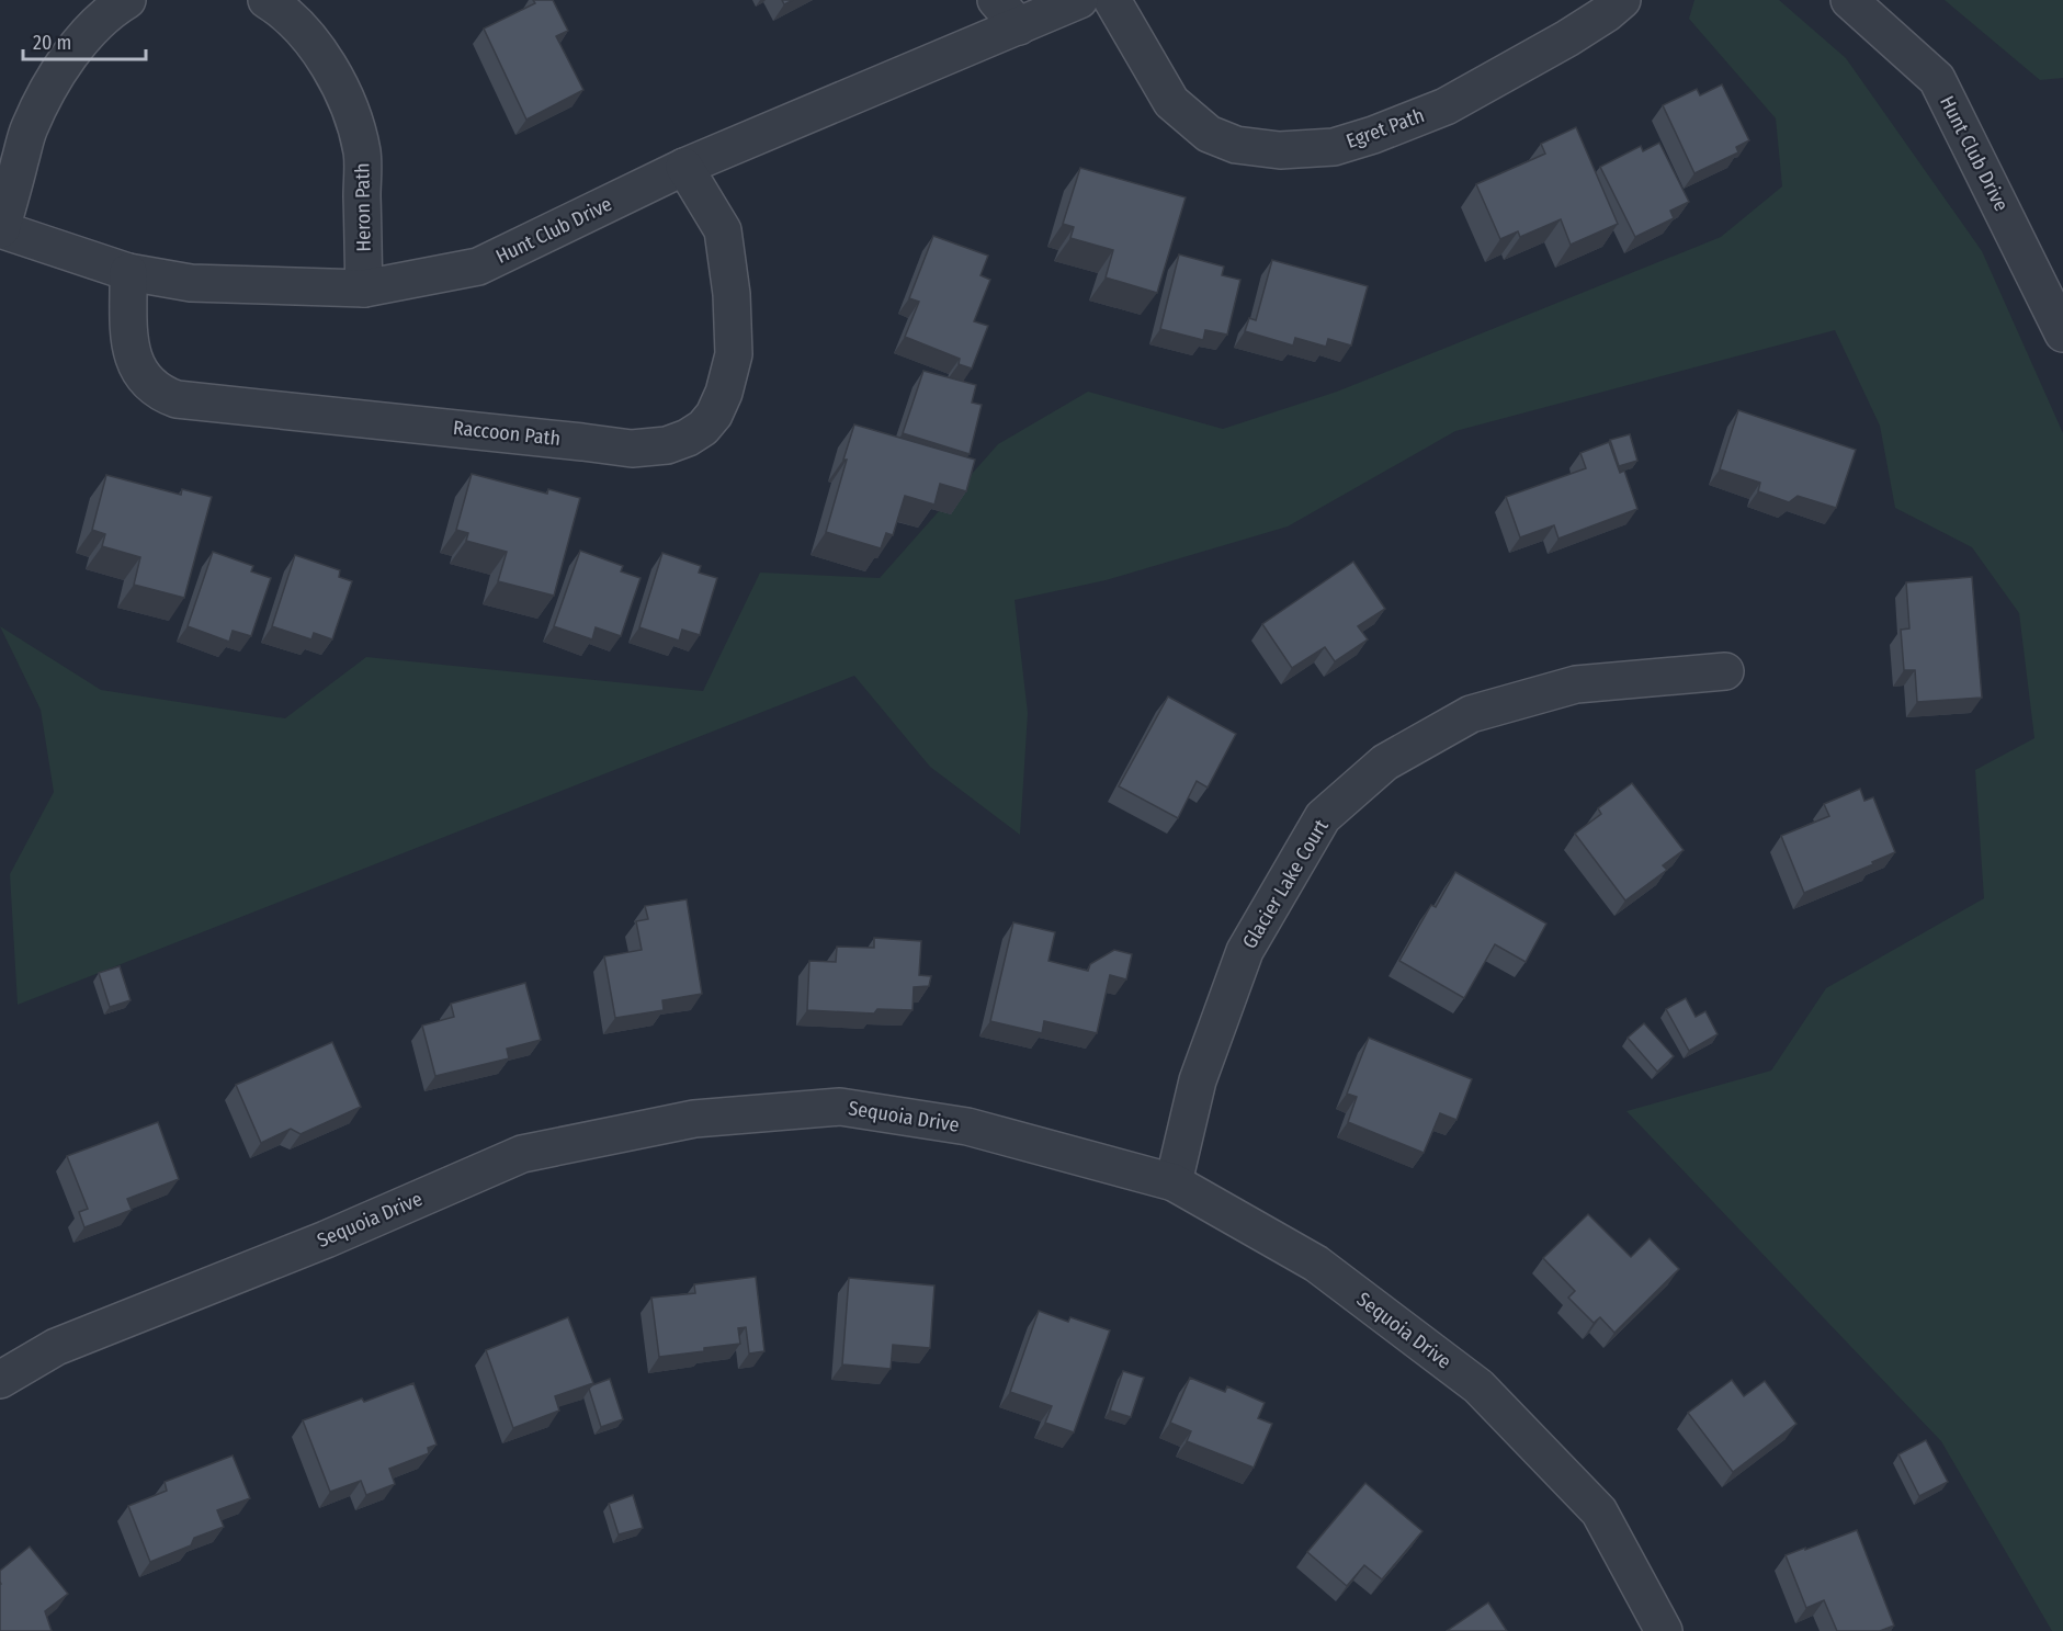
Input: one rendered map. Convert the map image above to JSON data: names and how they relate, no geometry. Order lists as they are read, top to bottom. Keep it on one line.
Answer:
{"streets":{"street":["Egret Path","Hunt Club Drive","Heron Path","Raccoon Path","Glacier Lake Court","Sequoia Drive"]},"crossings":[["Hunt Club Drive","Heron Path"],["Hunt Club Drive","Raccoon Path"],["Glacier Lake Court","Sequoia Drive"]],"scale_bar":"20 m"}
